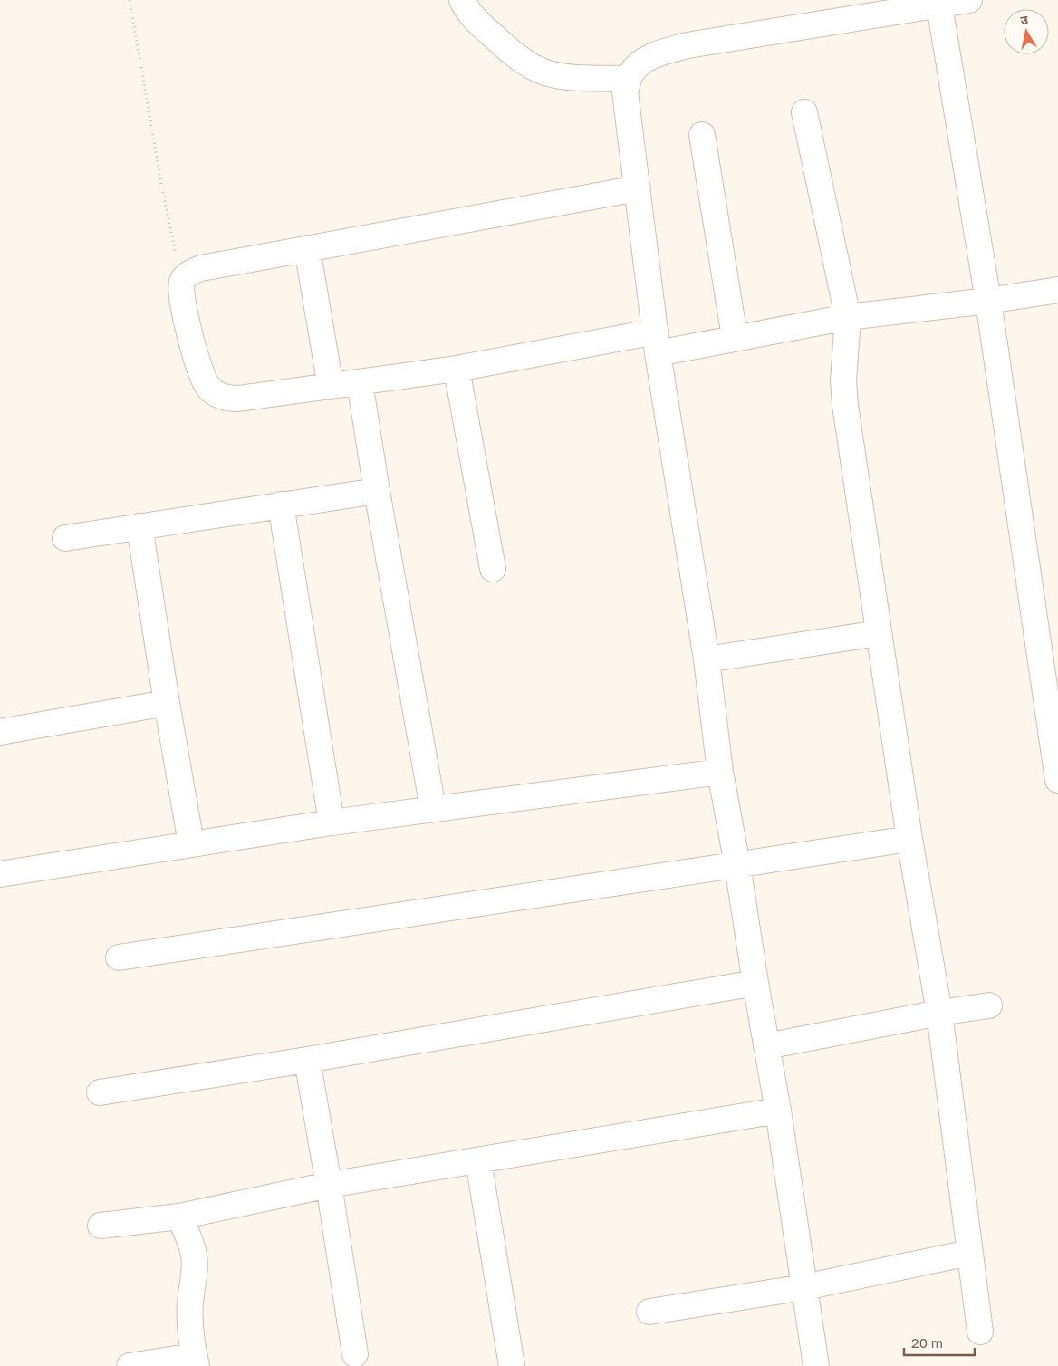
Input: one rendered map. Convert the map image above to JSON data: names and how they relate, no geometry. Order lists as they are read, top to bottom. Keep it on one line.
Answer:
{"scale_bar":"20 m","north":"top"}
